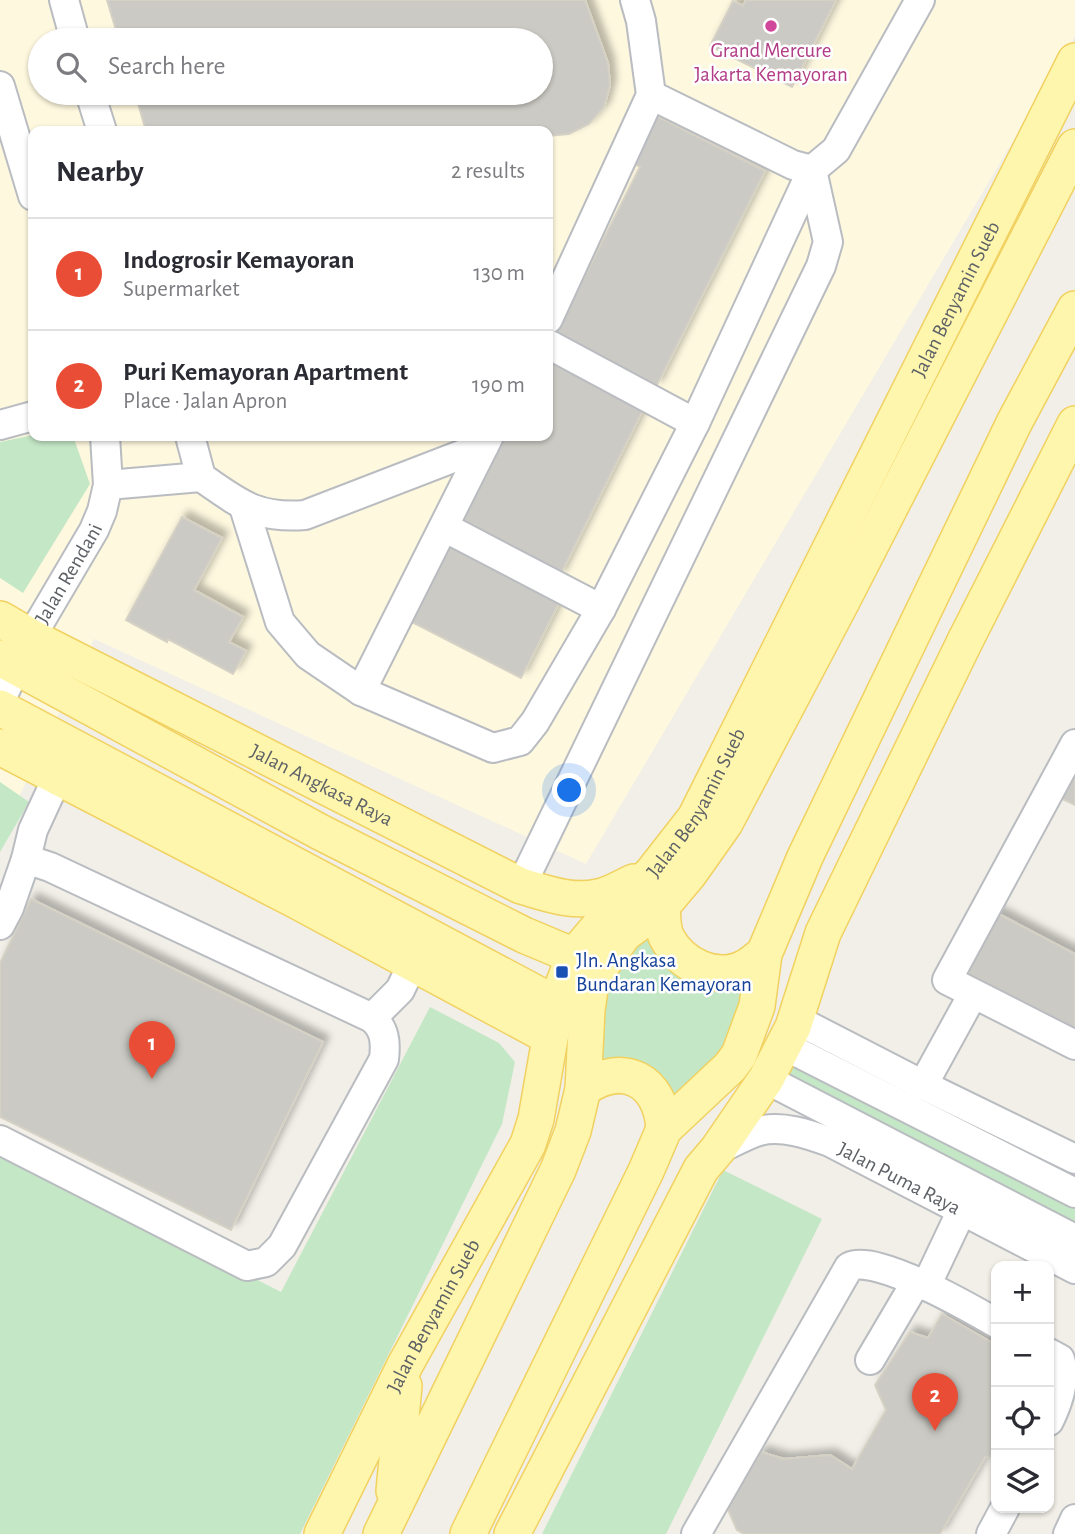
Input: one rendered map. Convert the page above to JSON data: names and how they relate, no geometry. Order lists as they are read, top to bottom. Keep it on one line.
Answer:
{"streets":{"main road":["Jalan Benyamin Sueb","Jalan Angkasa Raya"],"street":["Jalan Rendani","Jalan Puma Raya"]},"crossings":[["Jalan Benyamin Sueb","Jalan Angkasa Raya"],["Jalan Rendani","Jalan Angkasa Raya"]],"places":{"other":["Grand Mercure Jakarta Kemayoran"],"transit":["Jln. Angkasa Bundaran Kemayoran"]},"page":{"search":"Search here","heading":["Nearby","2 results"],"list":[{"mark":"1","name":"Indogrosir Kemayoran","note":"Supermarket","value":"130 m"},{"mark":"2","name":"Puri Kemayoran Apartment","note":"Place · Jalan Apron","value":"190 m"}],"pins":["1","2"],"map_buttons":["+","−"]}}
